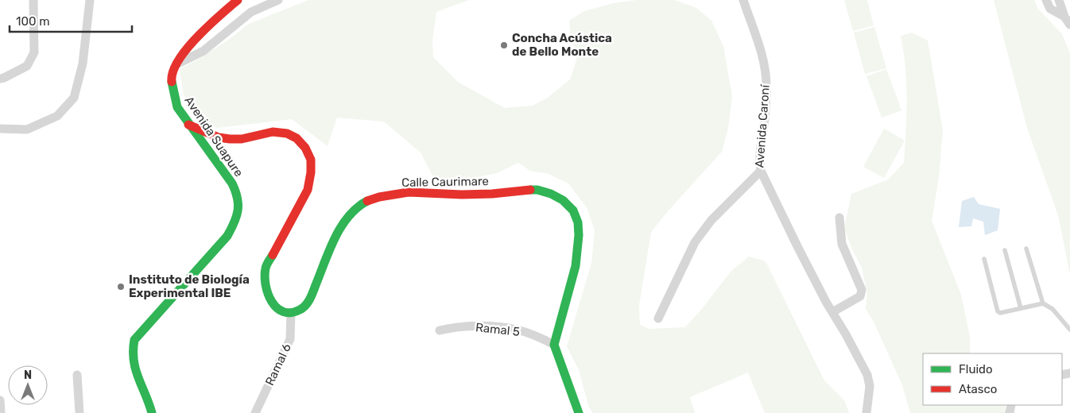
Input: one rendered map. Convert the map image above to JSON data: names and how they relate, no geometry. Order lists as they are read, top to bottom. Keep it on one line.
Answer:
{"streets":{"street":["Avenida Caroní","Avenida Suapure","Calle Caurimare","Ramal 5","Ramal 6"]},"crossings":[["Calle Caurimare","Ramal 5"],["Calle Caurimare","Ramal 6"]],"places":["Concha Acústica de Bello Monte","Instituto de Biología Experimental IBE"],"legend":["Fluido","Atasco"],"scale_bar":"100 m","north":"top"}
